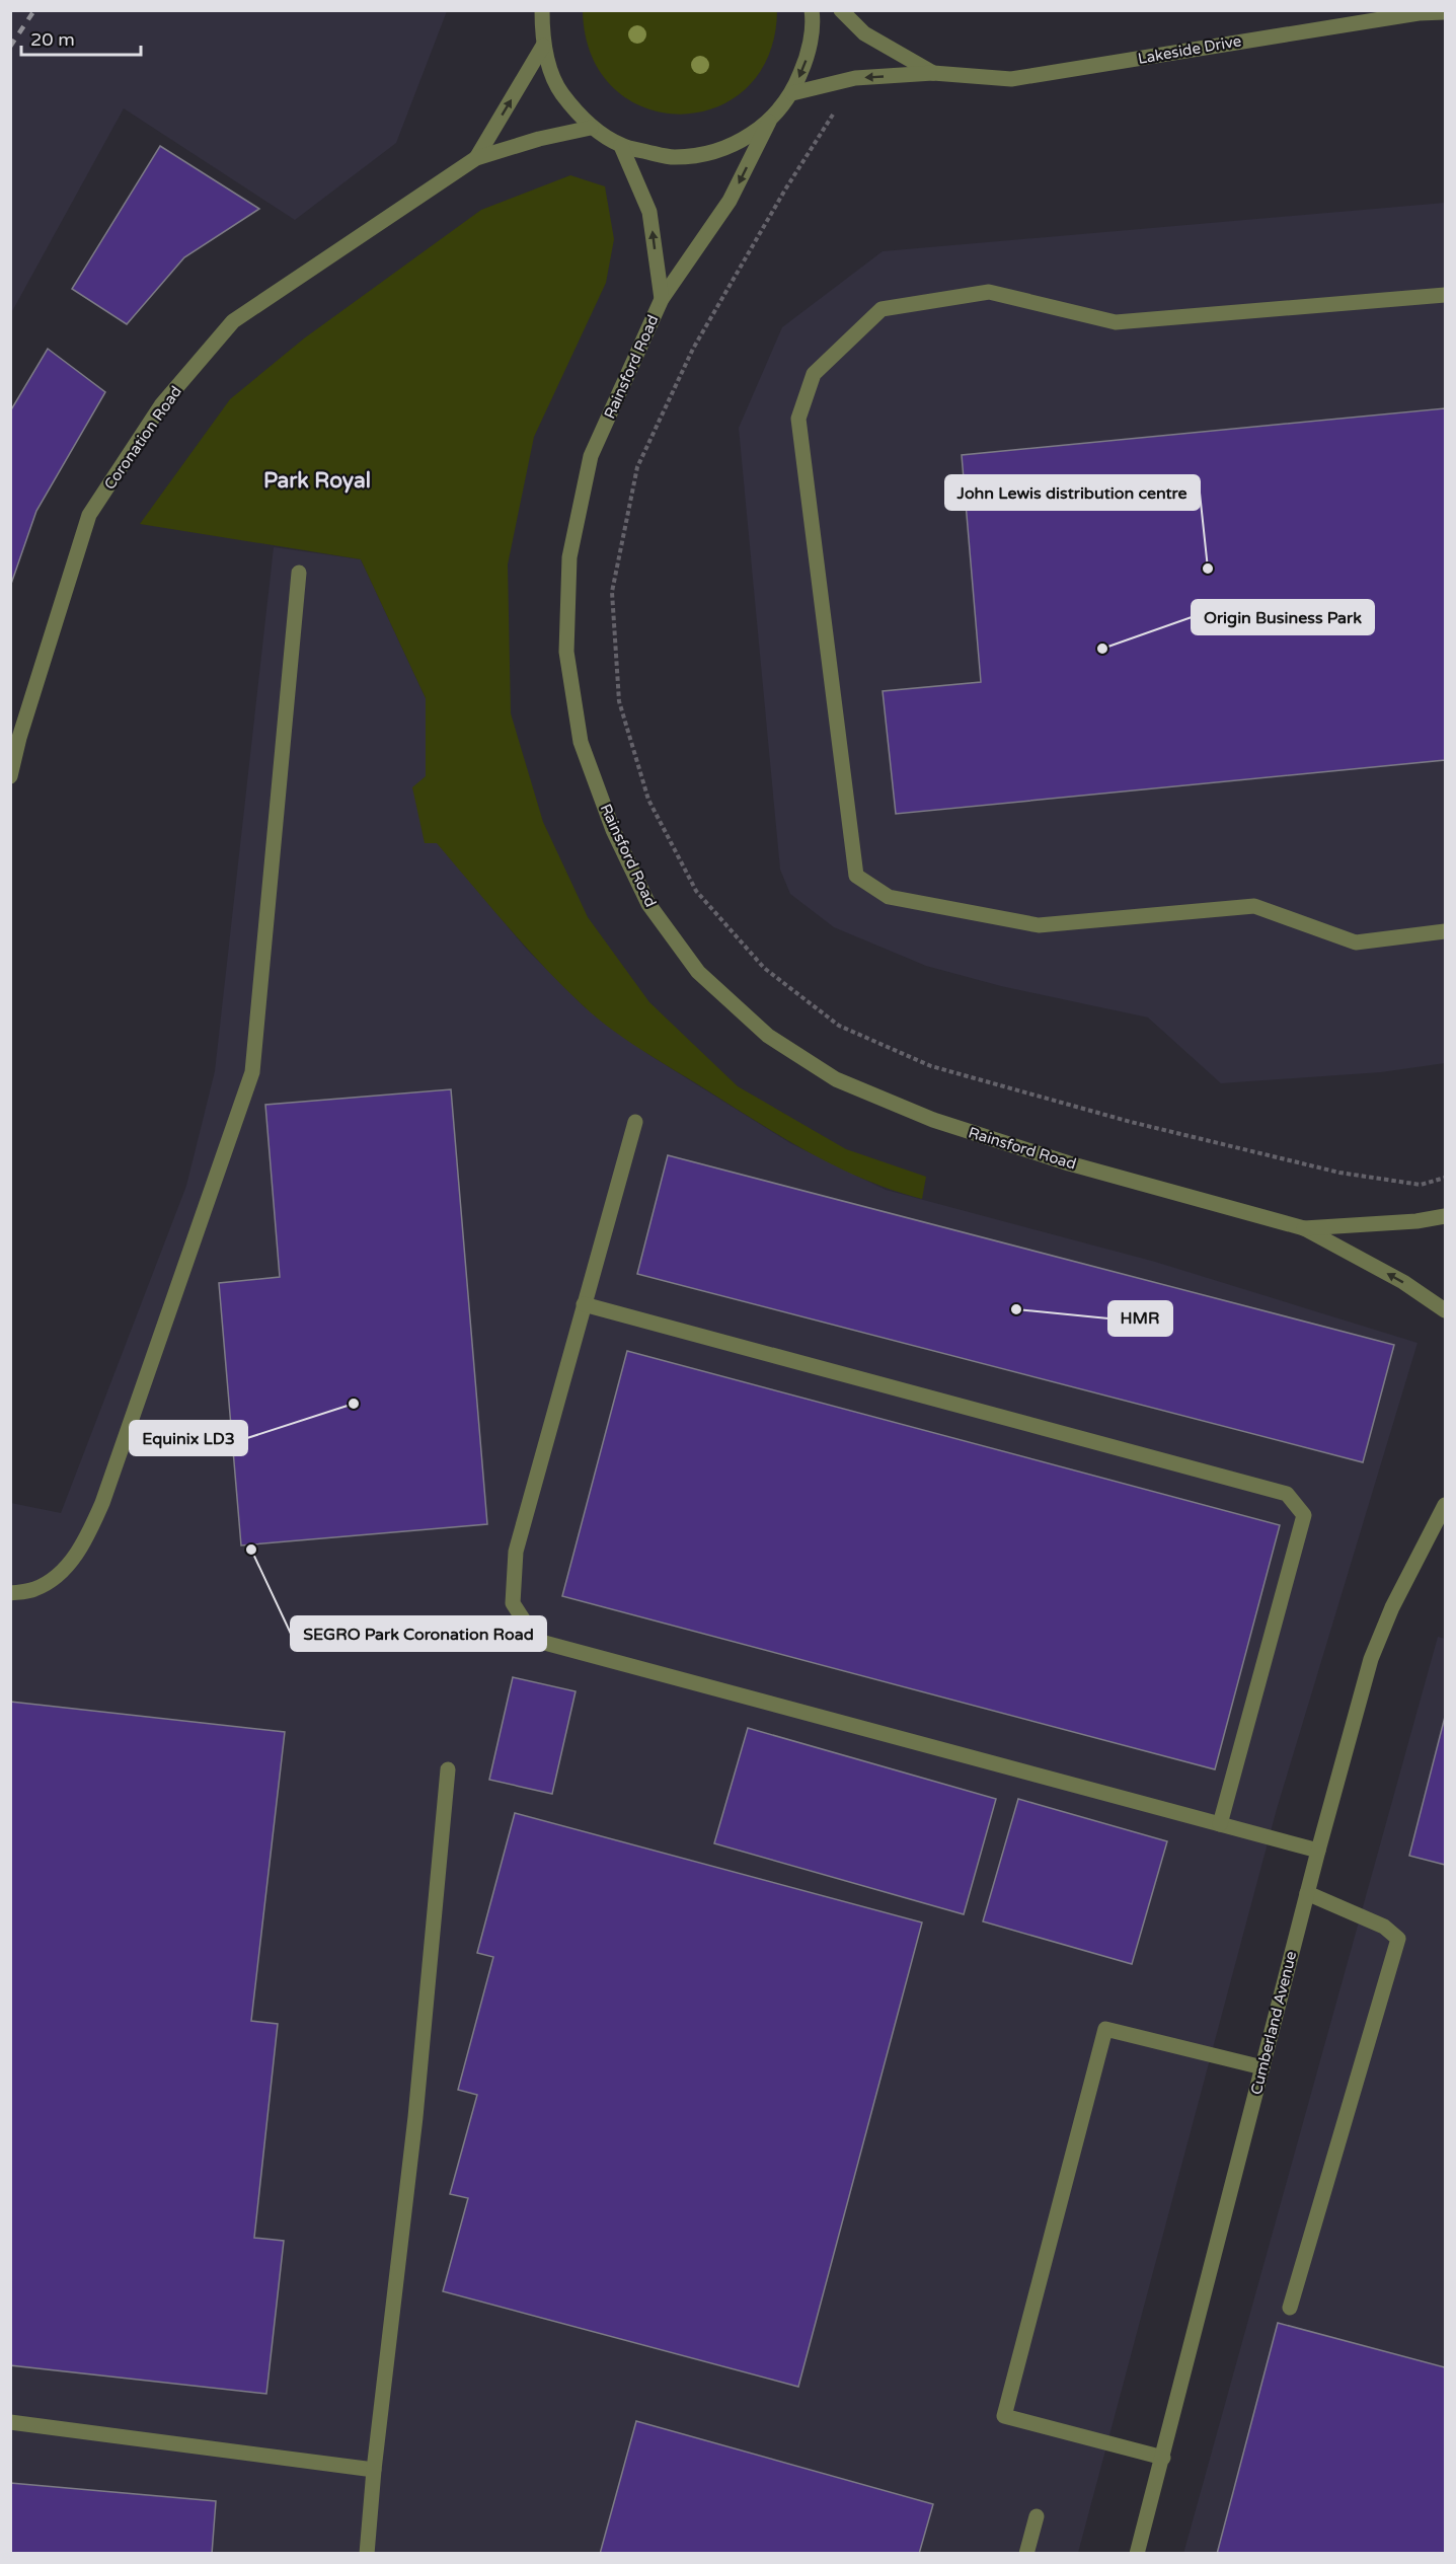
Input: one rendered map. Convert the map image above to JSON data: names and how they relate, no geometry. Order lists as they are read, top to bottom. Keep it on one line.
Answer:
{"streets":{"street":["Lakeside Drive","Rainsford Road","Coronation Road","Cumberland Avenue"]},"districts":["Park Royal"],"places":["John Lewis distribution centre","Origin Business Park","HMR","Equinix LD3","SEGRO Park Coronation Road"],"scale_bar":"20 m"}
